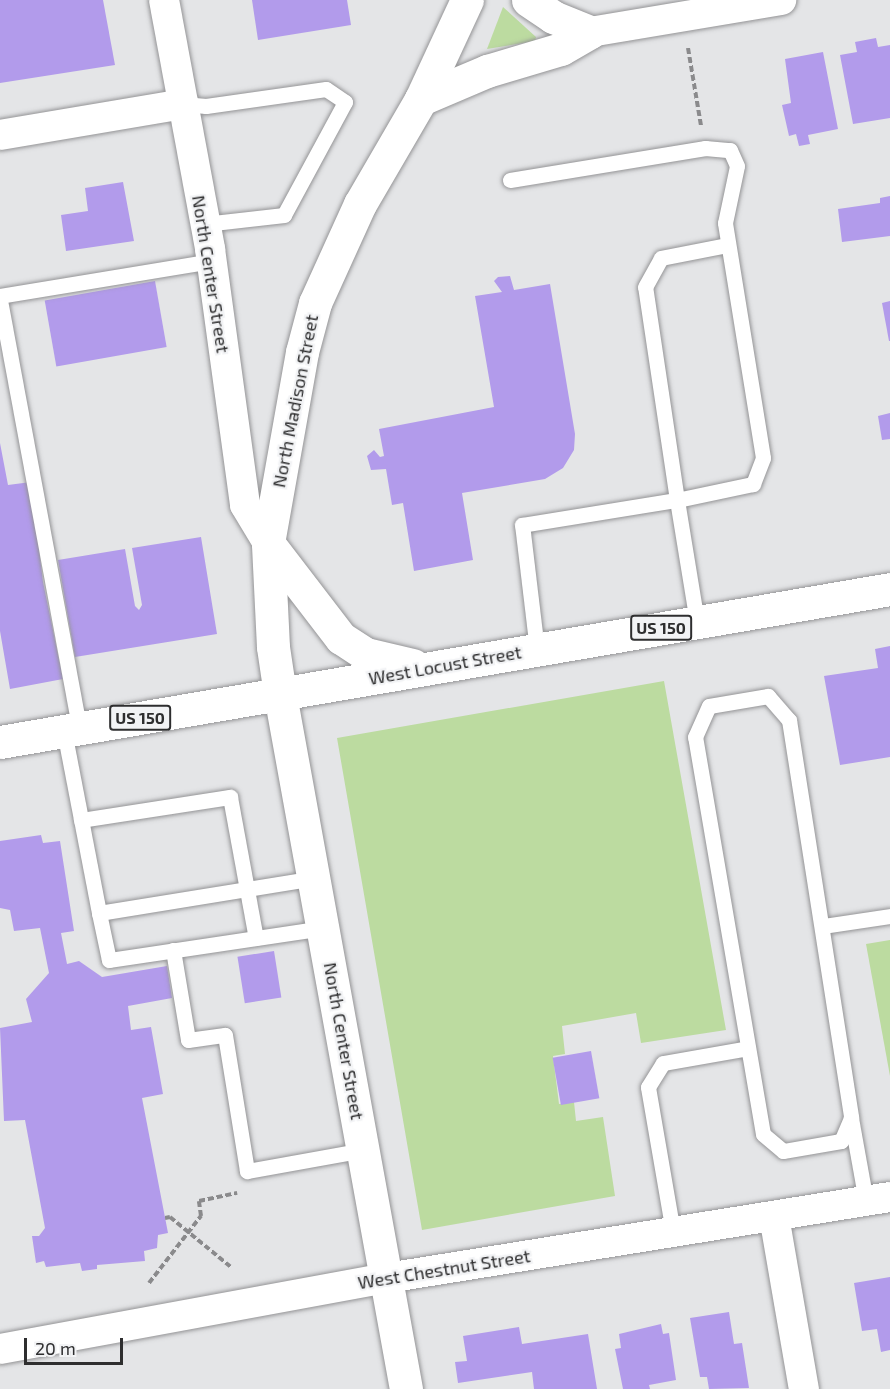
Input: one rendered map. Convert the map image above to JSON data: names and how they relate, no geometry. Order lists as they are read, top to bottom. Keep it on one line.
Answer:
{"streets":{"main road":["North Center Street","North Madison Street","US 150","West Locust Street"],"street":["West Chestnut Street"]},"crossings":[["North Center Street","North Madison Street"],["North Center Street","West Locust Street"],["North Center Street","West Chestnut Street"],["North Madison Street","West Locust Street"]],"scale_bar":"20 m"}
